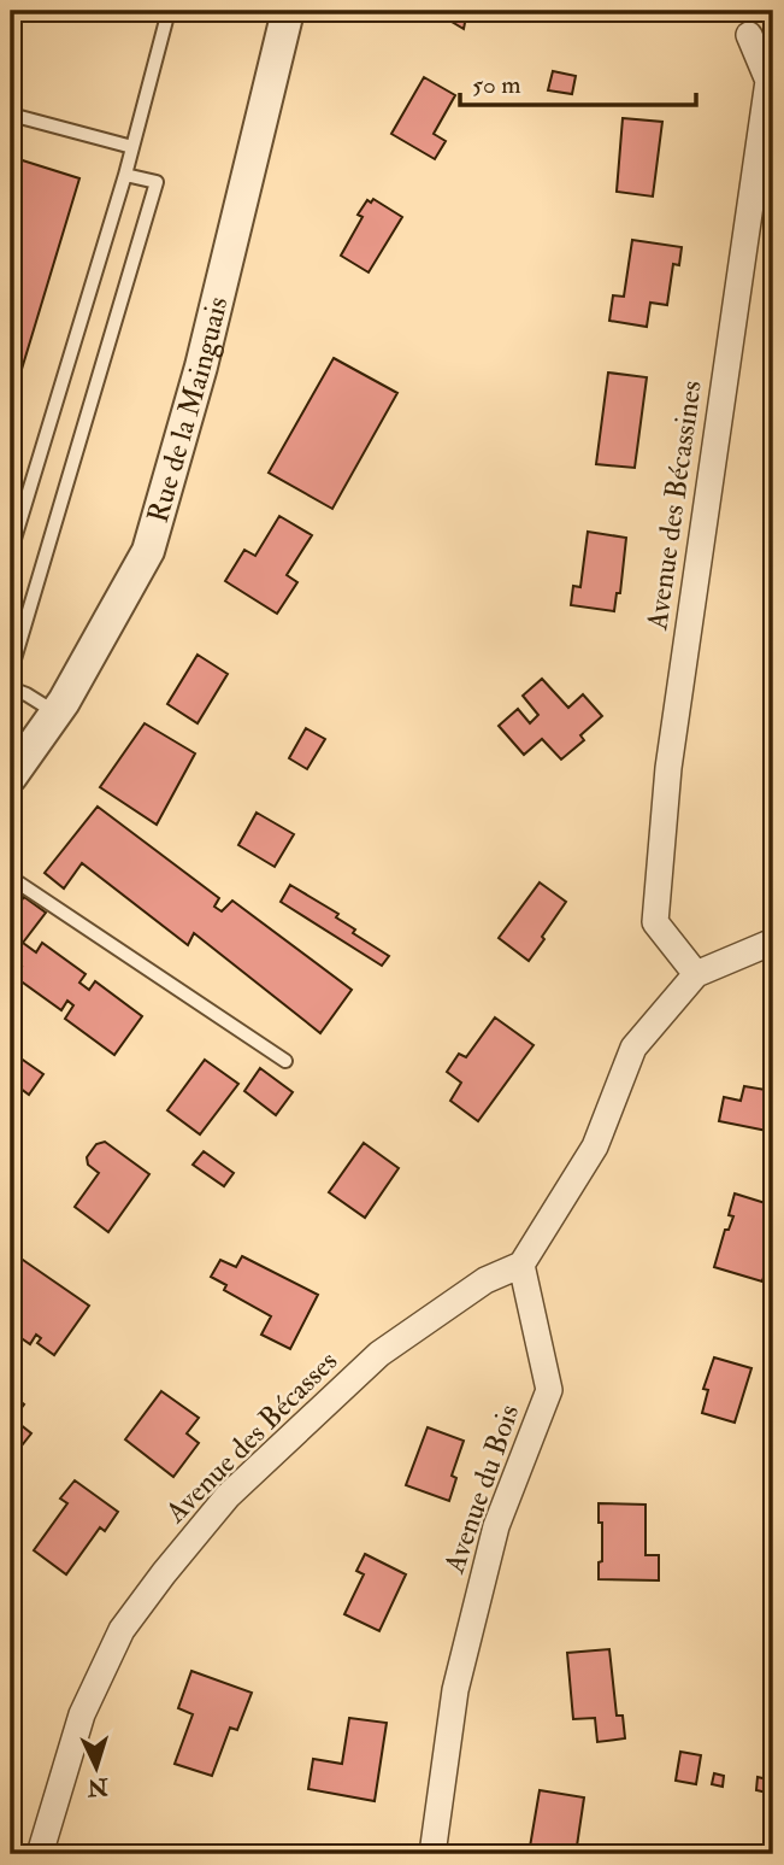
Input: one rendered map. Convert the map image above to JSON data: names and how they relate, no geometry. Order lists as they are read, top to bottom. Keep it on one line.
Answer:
{"streets":{"street":["Rue de la Mainguais","Avenue des Bécassines","Avenue des Bécasses","Avenue du Bois"]},"crossings":[["Avenue des Bécasses","Avenue du Bois"]],"scale_bar":"50 m","north":"bottom"}
